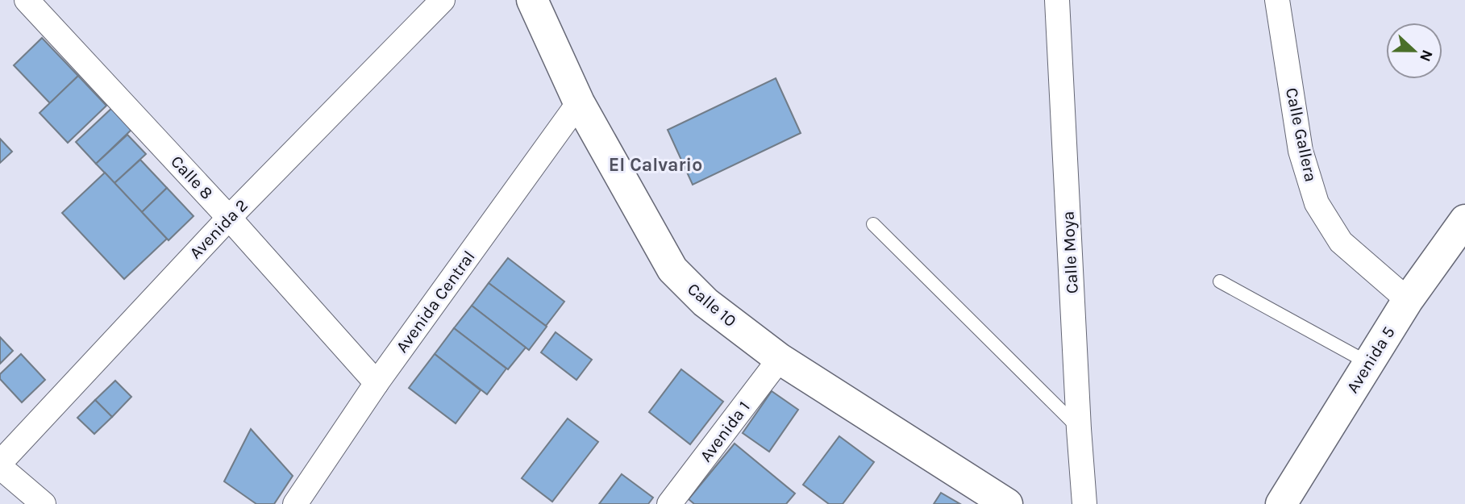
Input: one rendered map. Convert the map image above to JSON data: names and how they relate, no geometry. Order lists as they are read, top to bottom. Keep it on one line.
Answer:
{"streets":{"street":["Calle Gallera","Calle 8","Avenida 2","Calle Moya","Avenida Central","Calle 10","Avenida 5","Avenida 1"]},"crossings":[["Calle Gallera","Avenida 5"],["Calle 8","Avenida 2"],["Calle 8","Avenida Central"],["Avenida Central","Calle 10"],["Calle 10","Avenida 1"]],"districts":["El Calvario"],"north":"right"}
